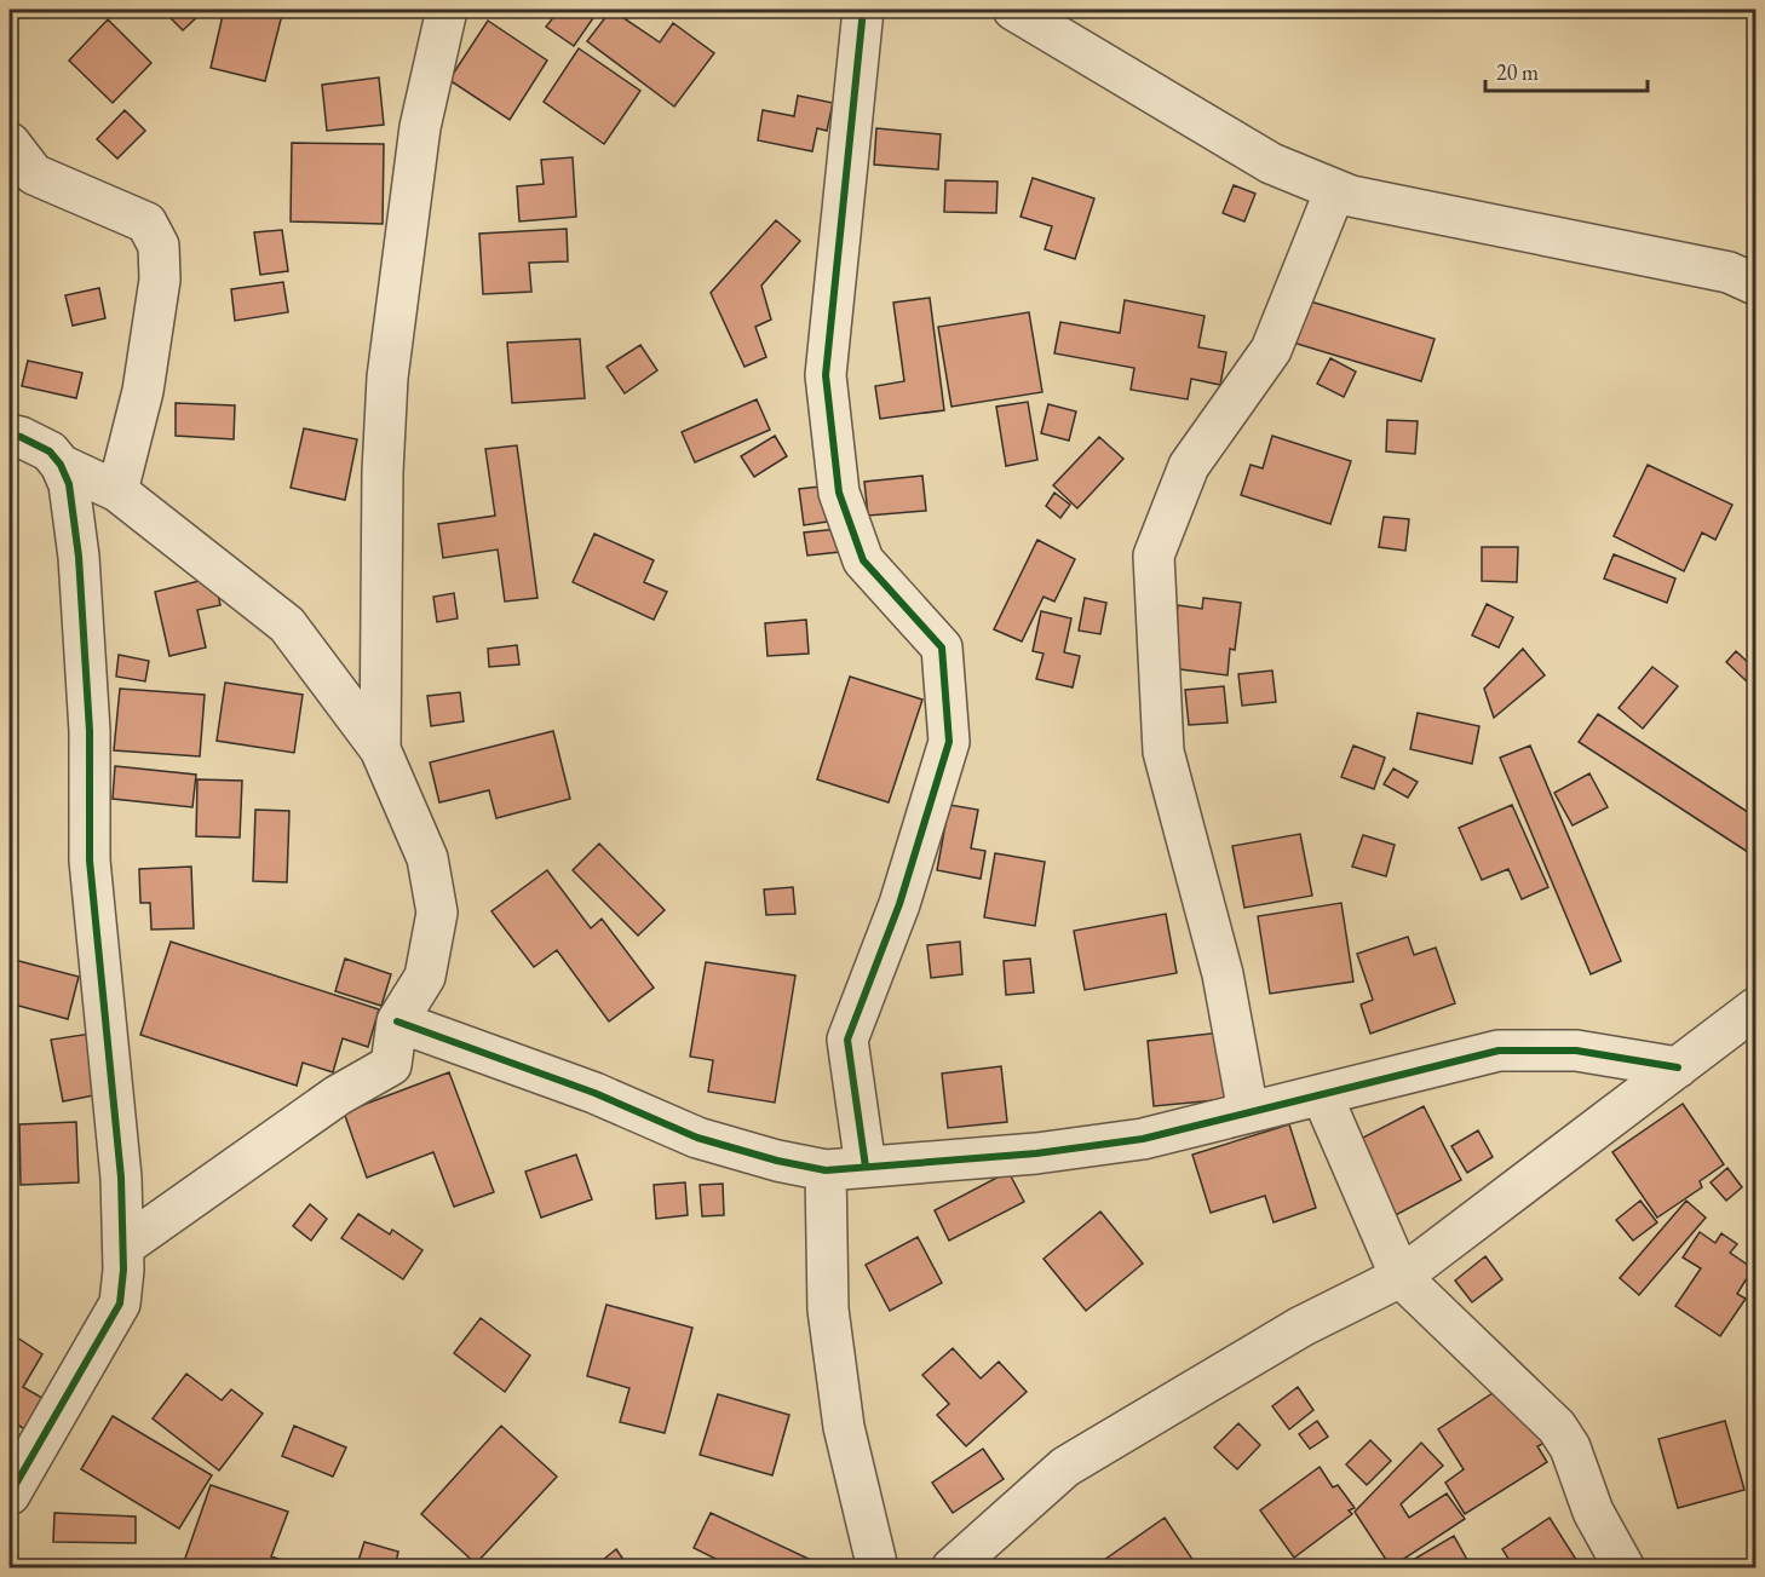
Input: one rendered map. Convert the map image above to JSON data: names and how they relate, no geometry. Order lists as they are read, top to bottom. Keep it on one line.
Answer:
{"scale_bar":"20 m"}
